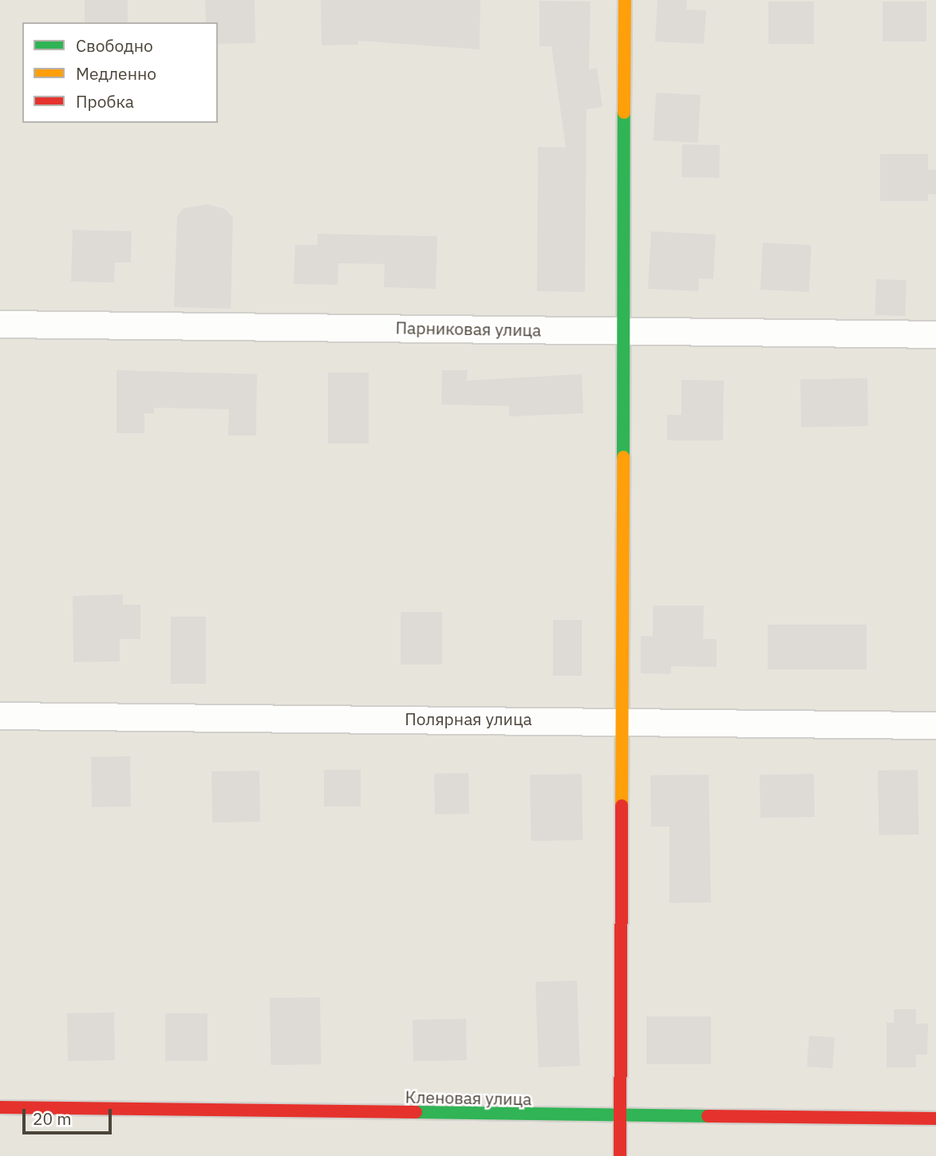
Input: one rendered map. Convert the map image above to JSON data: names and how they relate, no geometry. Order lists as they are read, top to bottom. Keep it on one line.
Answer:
{"streets":{"street":["Парниковая улица","Полярная улица","Кленовая улица"]},"legend":["Свободно","Медленно","Пробка"],"scale_bar":"20 m"}
